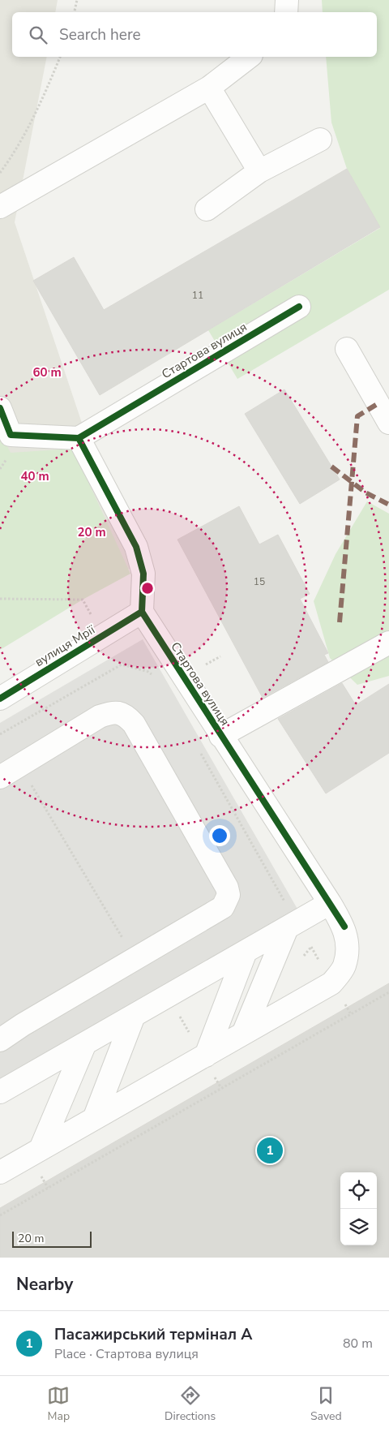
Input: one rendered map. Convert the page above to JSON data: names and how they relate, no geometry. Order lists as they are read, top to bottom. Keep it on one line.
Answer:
{"streets":{"street":["Стартова вулиця","вулиця Мрії"]},"crossings":[["Стартова вулиця","вулиця Мрії"]],"house_numbers":["11","15"],"scale_bar":"20 m","page":{"search":"Search here","pins":"1","scale":"20 m","heading":"Nearby","list":[{"mark":"1","name":"Пасажирський термінал A","note":"Place · Стартова вулиця","value":"80 m"}],"nav":["Map","Directions","Saved"]},"rings":["60 m","40 m","20 m"]}
